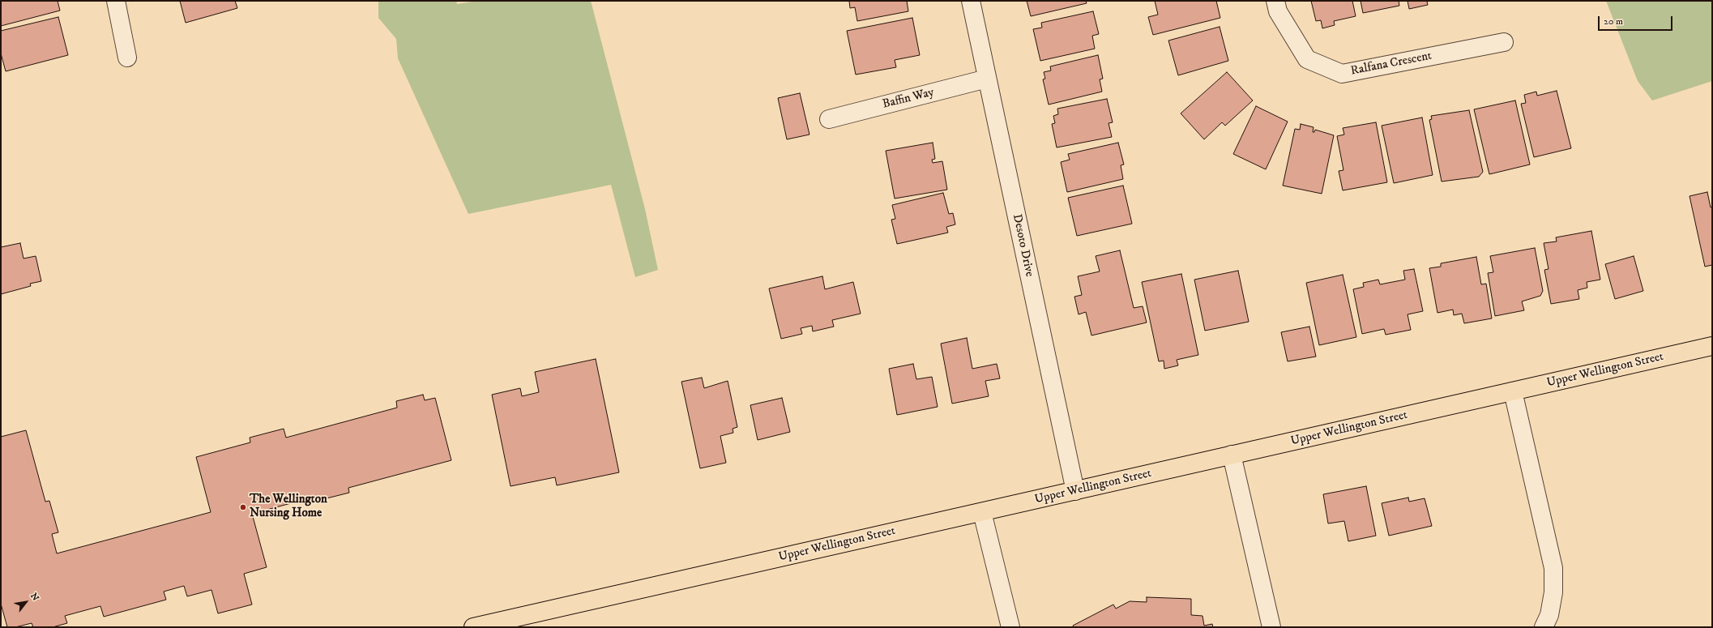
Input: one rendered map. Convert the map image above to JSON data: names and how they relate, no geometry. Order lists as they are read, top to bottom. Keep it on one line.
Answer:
{"streets":{"main road":["Upper Wellington Street"],"street":["Ralfana Crescent","Baffin Way","Desoto Drive"]},"crossings":[["Baffin Way","Desoto Drive"],["Desoto Drive","Upper Wellington Street"]],"places":["The Wellington Nursing Home"],"scale_bar":"20 m","north":"top right"}
